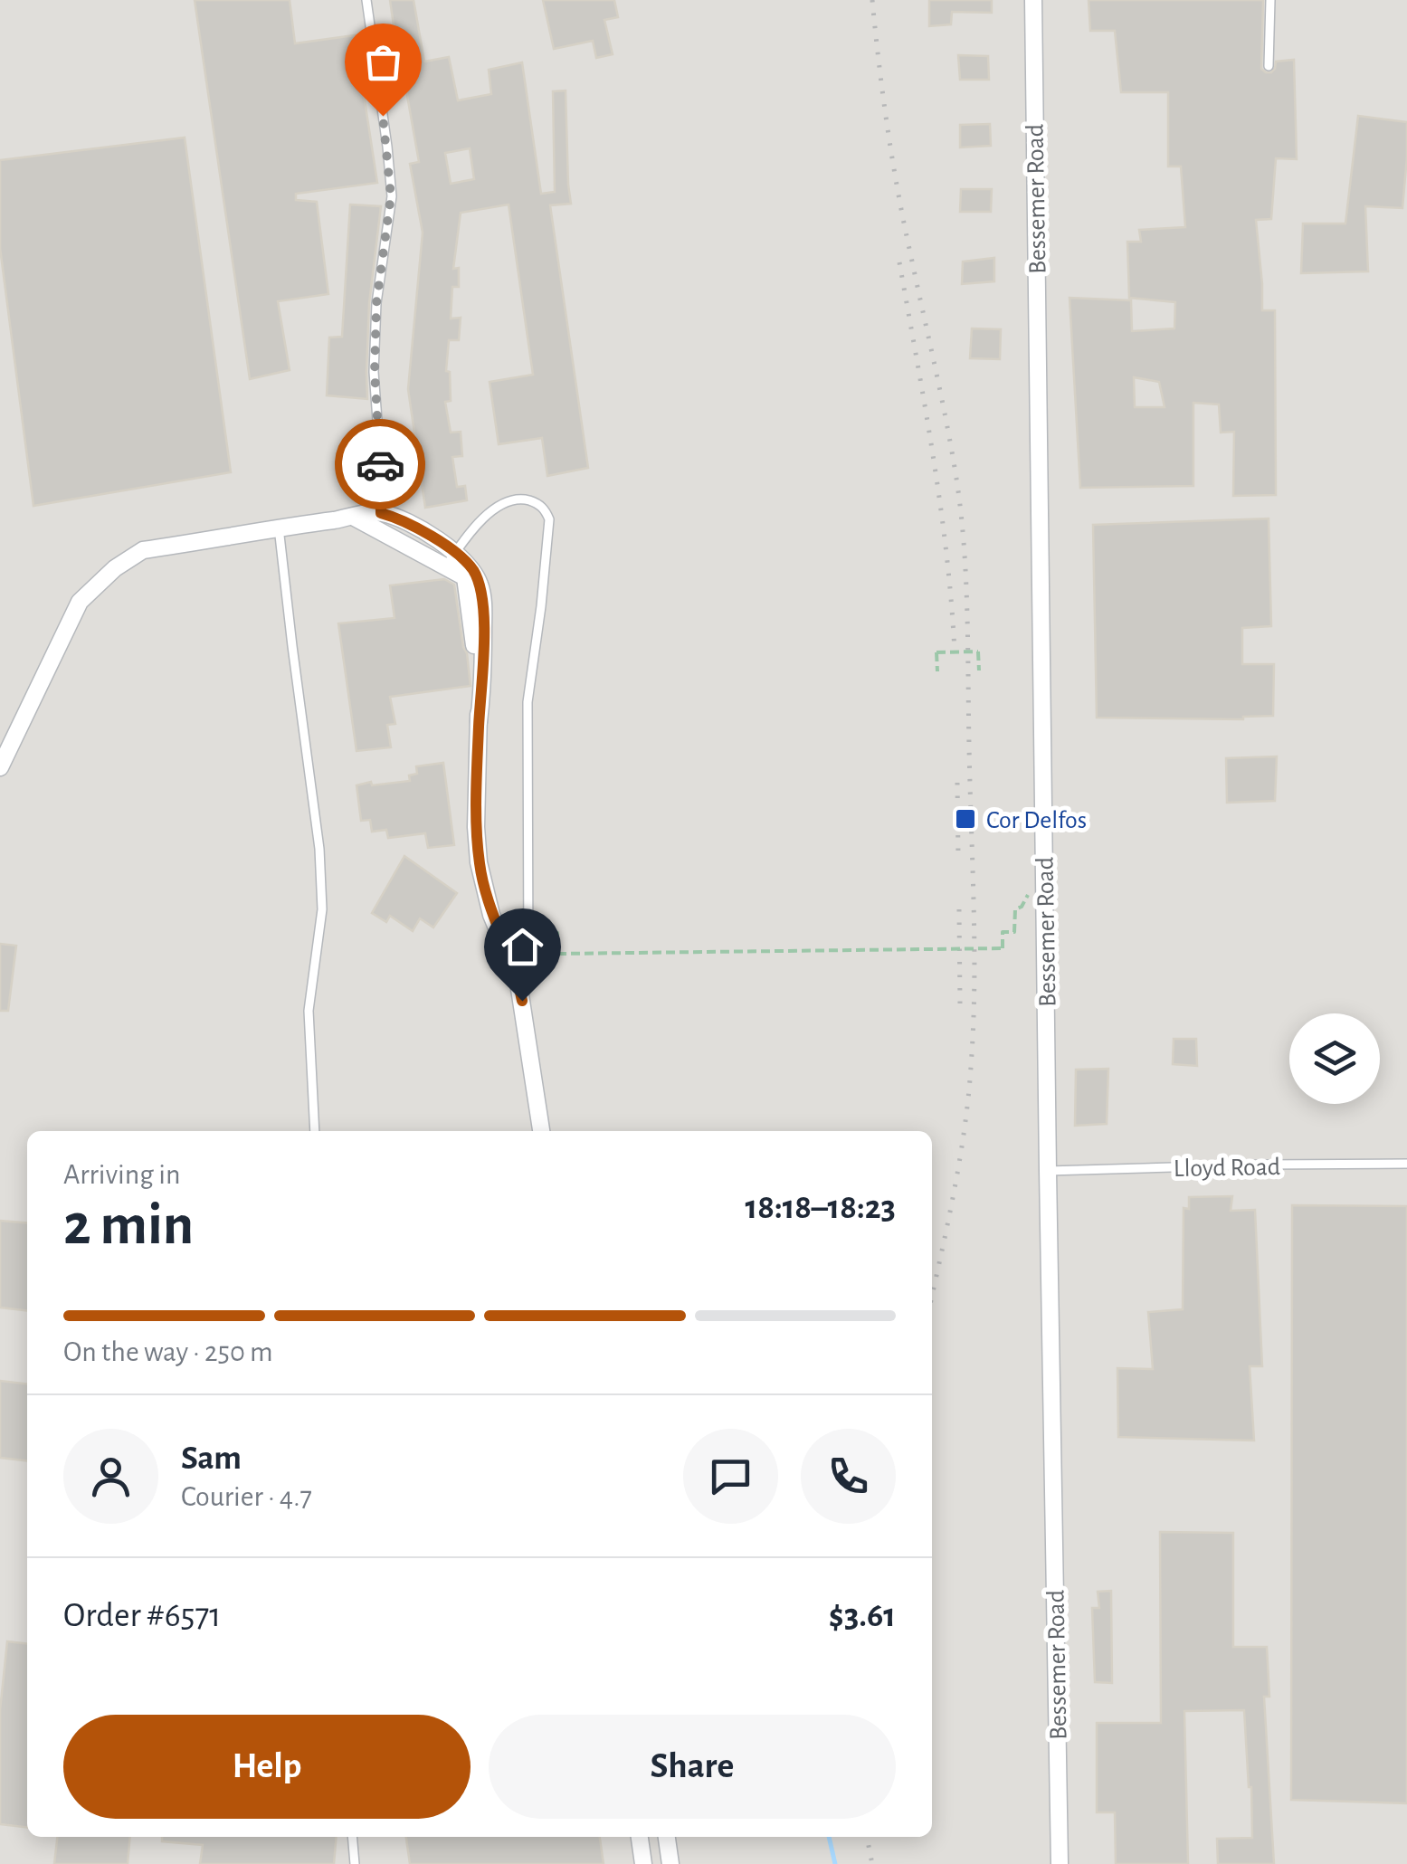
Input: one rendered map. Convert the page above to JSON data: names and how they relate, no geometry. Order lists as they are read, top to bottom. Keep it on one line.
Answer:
{"streets":{"street":["Bessemer Road"],"lane":["Lloyd Road"]},"crossings":[["Bessemer Road","Lloyd Road"]],"places":{"transit":["Cor Delfos"]},"page":{"heading":["2 min","Arriving in","18:18–18:23"],"panel":["Sam","Courier · 4.7","Order #6571","$3.61"],"bar":"On the way · 250 m","buttons":["Help","Share"]}}
